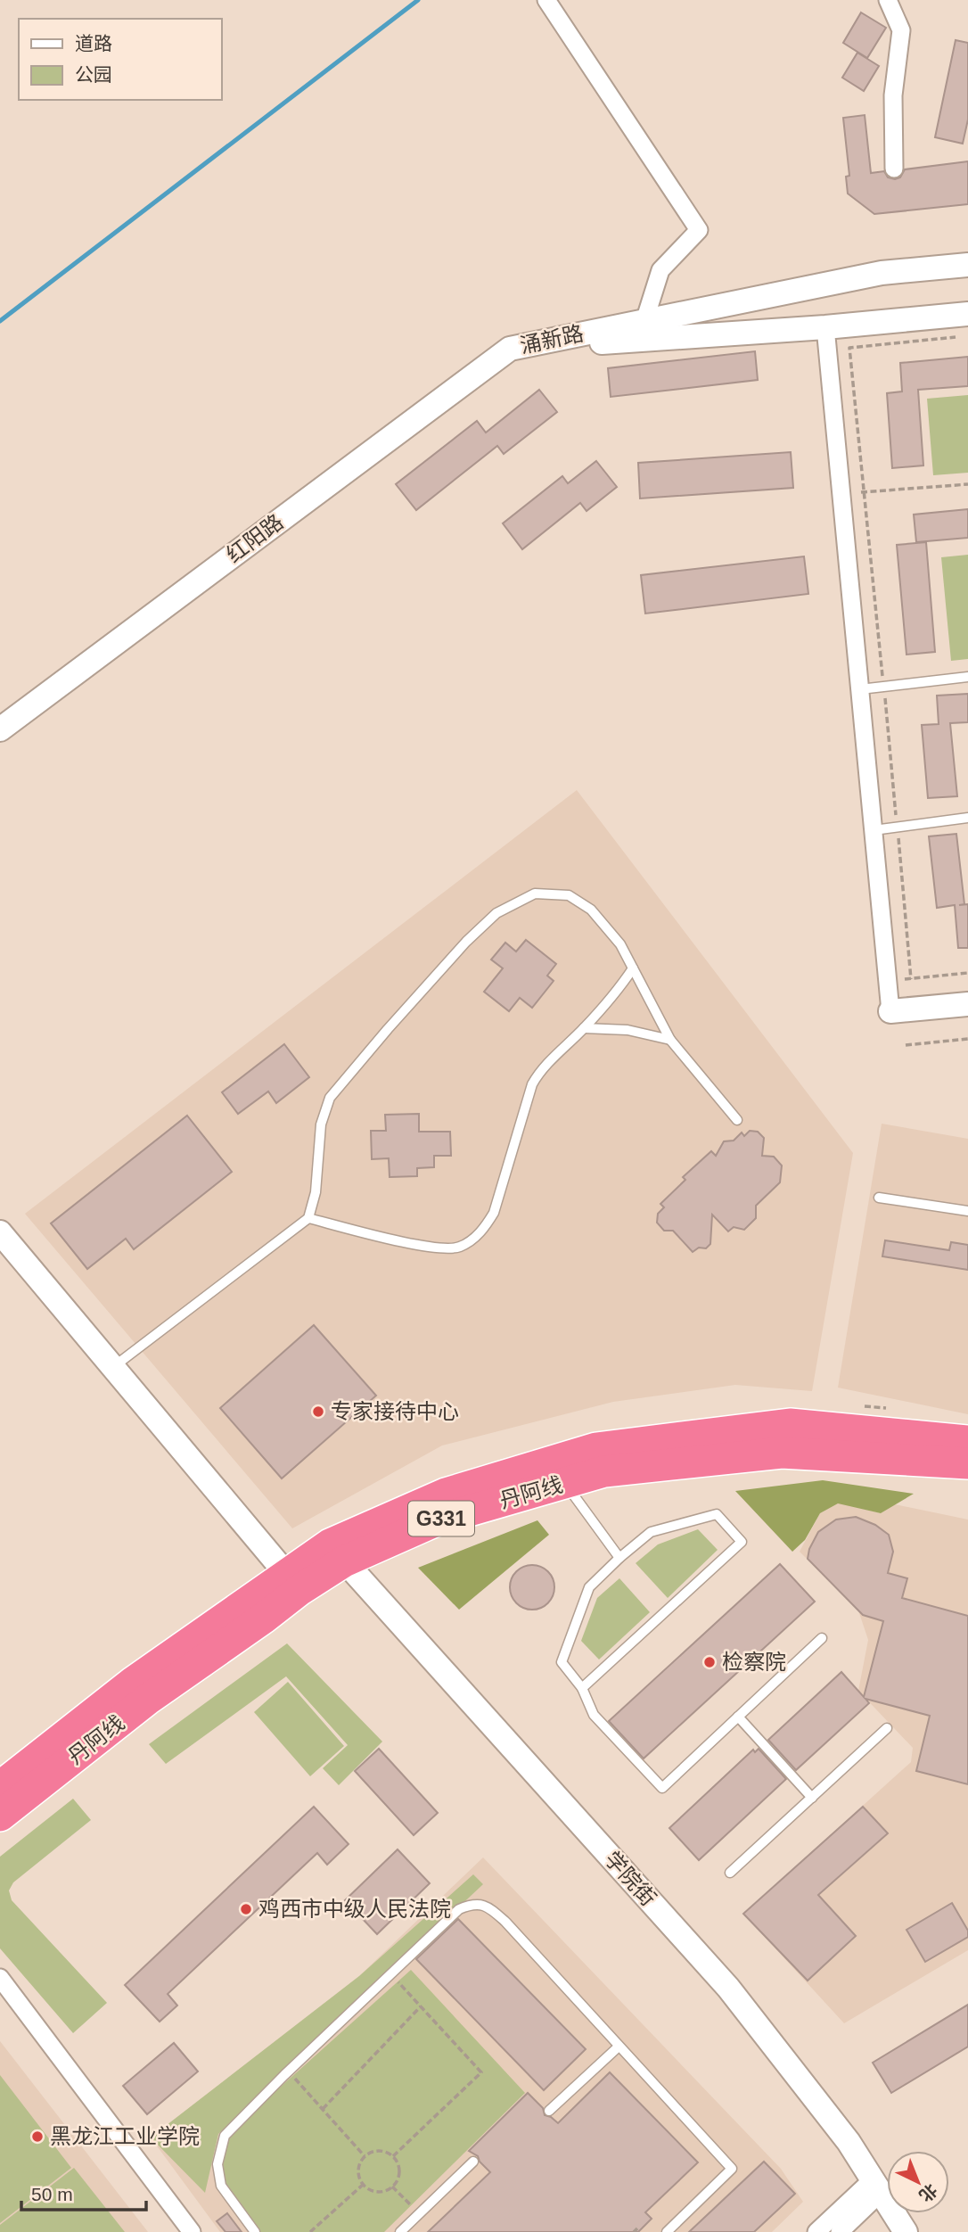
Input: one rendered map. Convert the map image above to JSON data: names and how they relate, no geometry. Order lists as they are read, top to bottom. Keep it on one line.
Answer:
{"streets":{"highway":["丹阿线","G331"],"street":["涌新路","红阳路","学院街"]},"crossings":[["涌新路","红阳路"],["丹阿线","学院街"]],"places":["专家接待中心","检察院","鸡西市中级人民法院","黑龙江工业学院"],"legend":["道路","公园"],"scale_bar":"50 m","north":"bottom right"}
